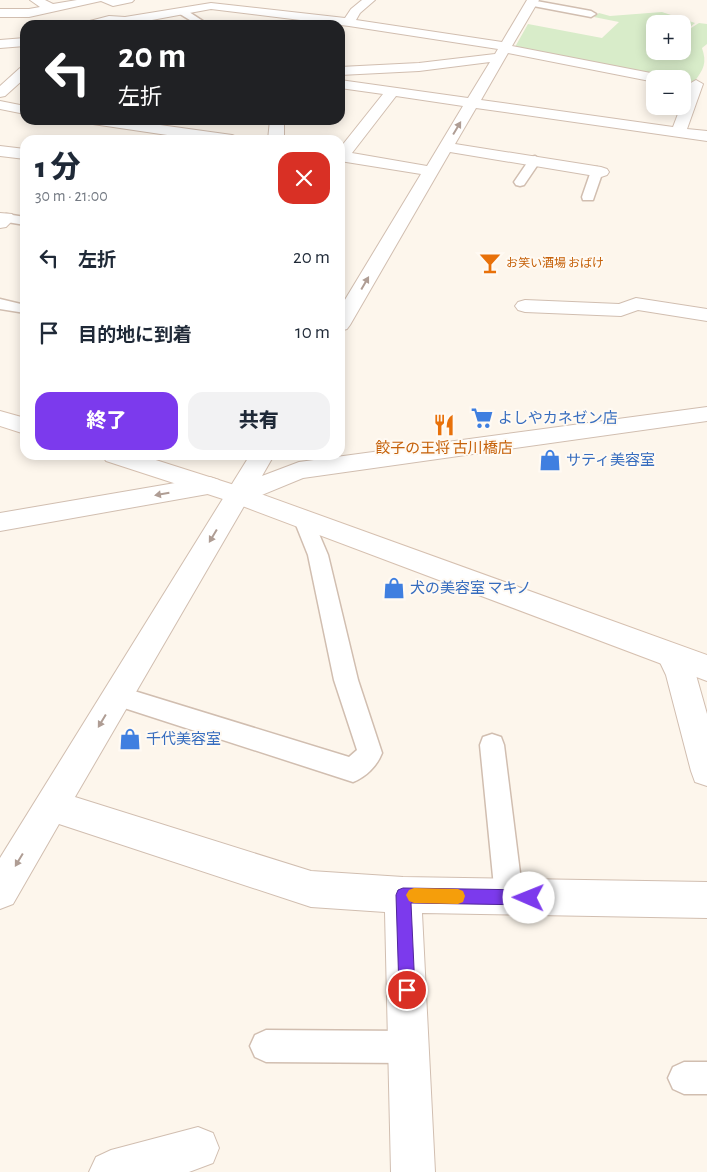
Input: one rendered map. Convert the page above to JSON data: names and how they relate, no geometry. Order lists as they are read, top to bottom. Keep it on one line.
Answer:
{"places":{"bar":["お笑い酒場 おばけ"],"supermarket":["よしやカネゼン店"],"restaurant":["餃子の王将 古川橋店"],"shop":["サティ美容室","犬の美容室 マキノ","千代美容室"]},"page":{"map_buttons":["+","−"],"turn":["20 m","左折"],"heading":["1 分","30 m · 21:00"],"list":[{"name":"左折","value":"20 m"},{"name":"目的地に到着","value":"10 m"}],"buttons":["終了","共有"]}}
